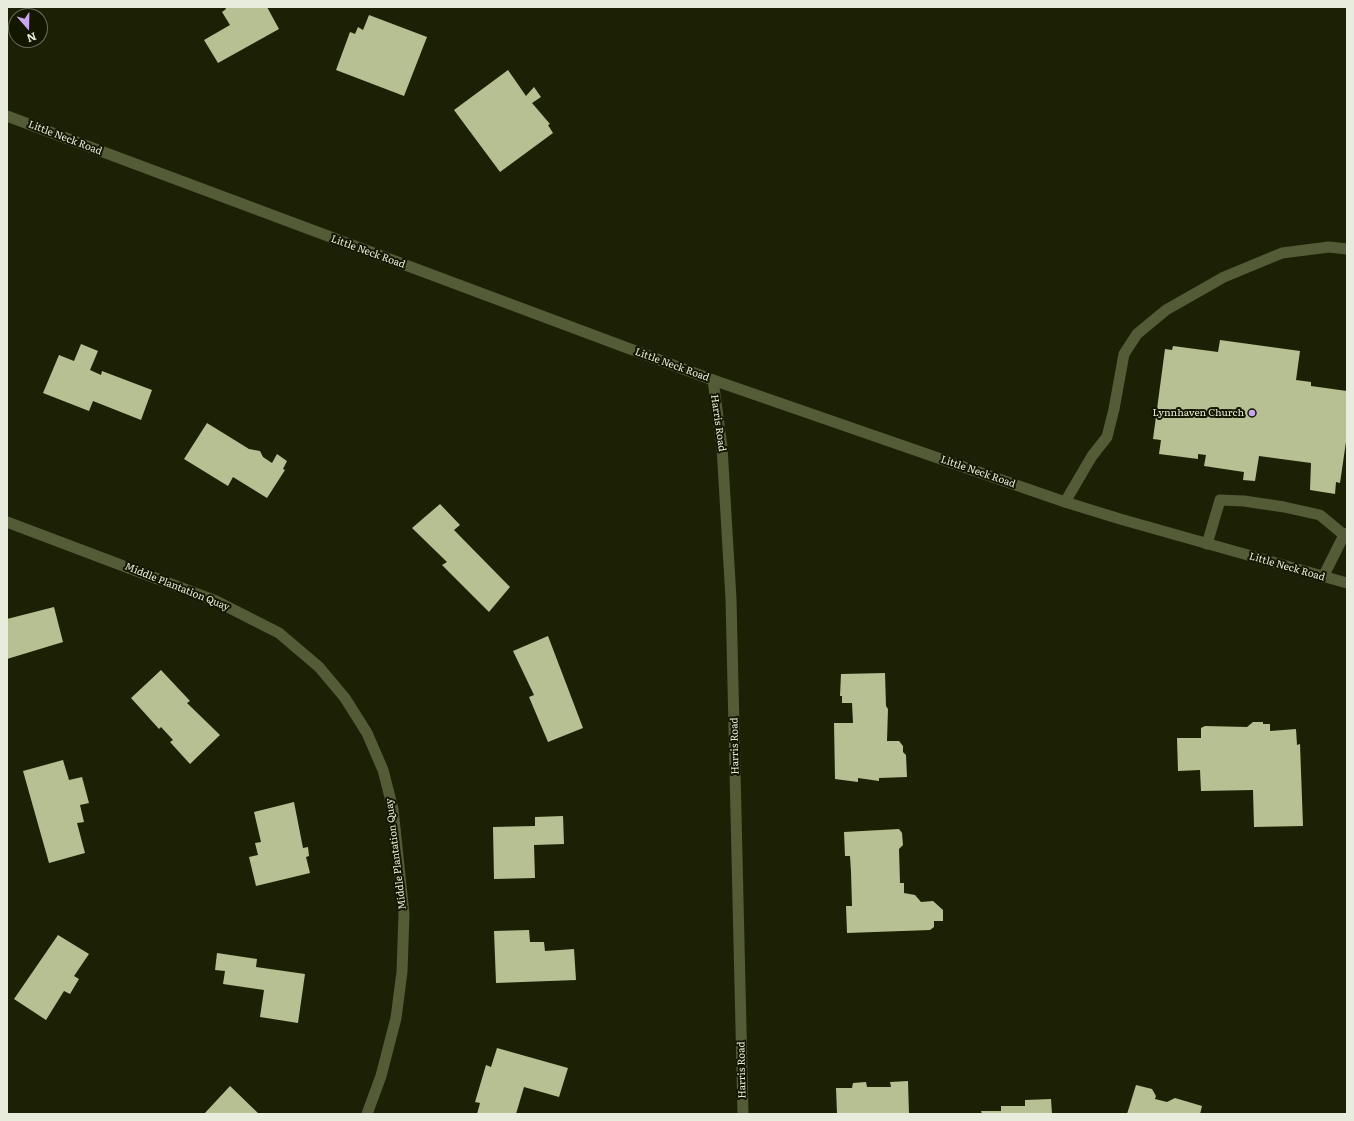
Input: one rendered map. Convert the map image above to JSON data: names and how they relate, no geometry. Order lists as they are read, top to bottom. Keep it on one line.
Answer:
{"streets":{"street":["Little Neck Road","Harris Road","Middle Plantation Quay"]},"crossings":[["Little Neck Road","Harris Road"]],"places":["Lynnhaven Church"],"north":"bottom"}
